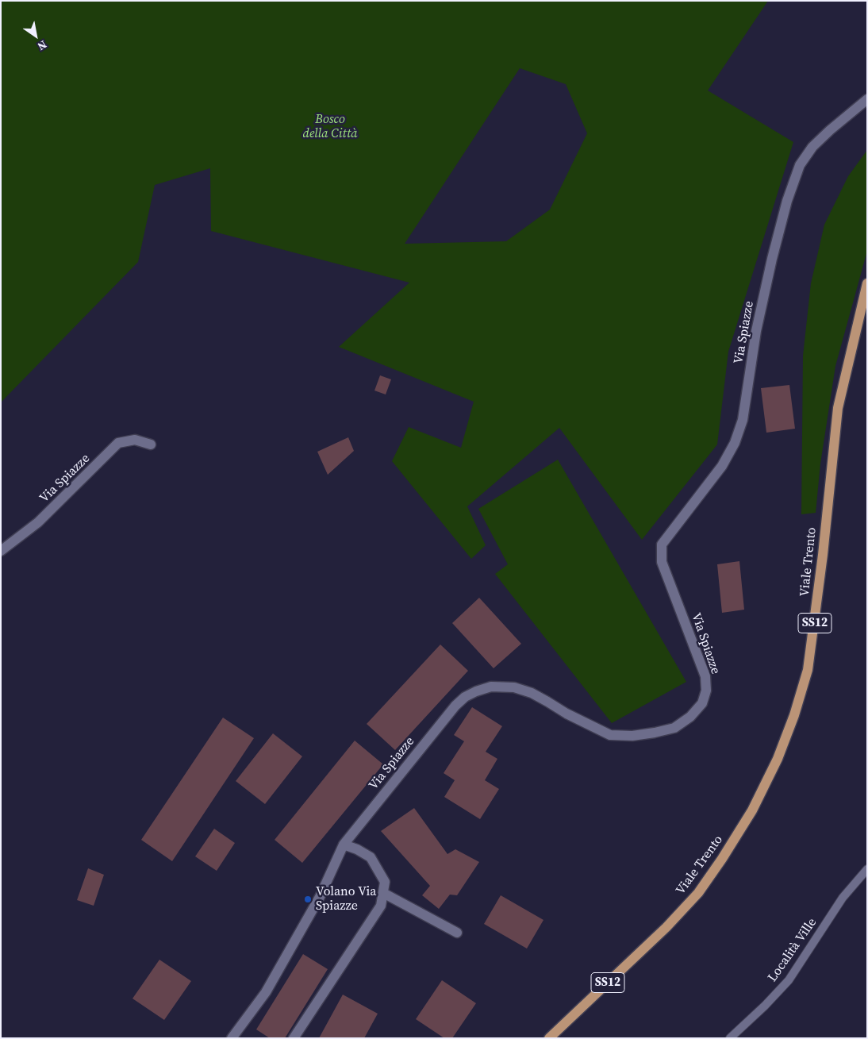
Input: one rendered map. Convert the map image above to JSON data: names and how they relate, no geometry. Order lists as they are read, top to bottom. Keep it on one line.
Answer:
{"streets":{"main road":["Viale Trento","SS12"],"street":["Via Spiazze"],"lane":["Località Ville"]},"parks":["Bosco della Città"],"places":["Volano Via Spiazze"],"north":"bottom right"}
